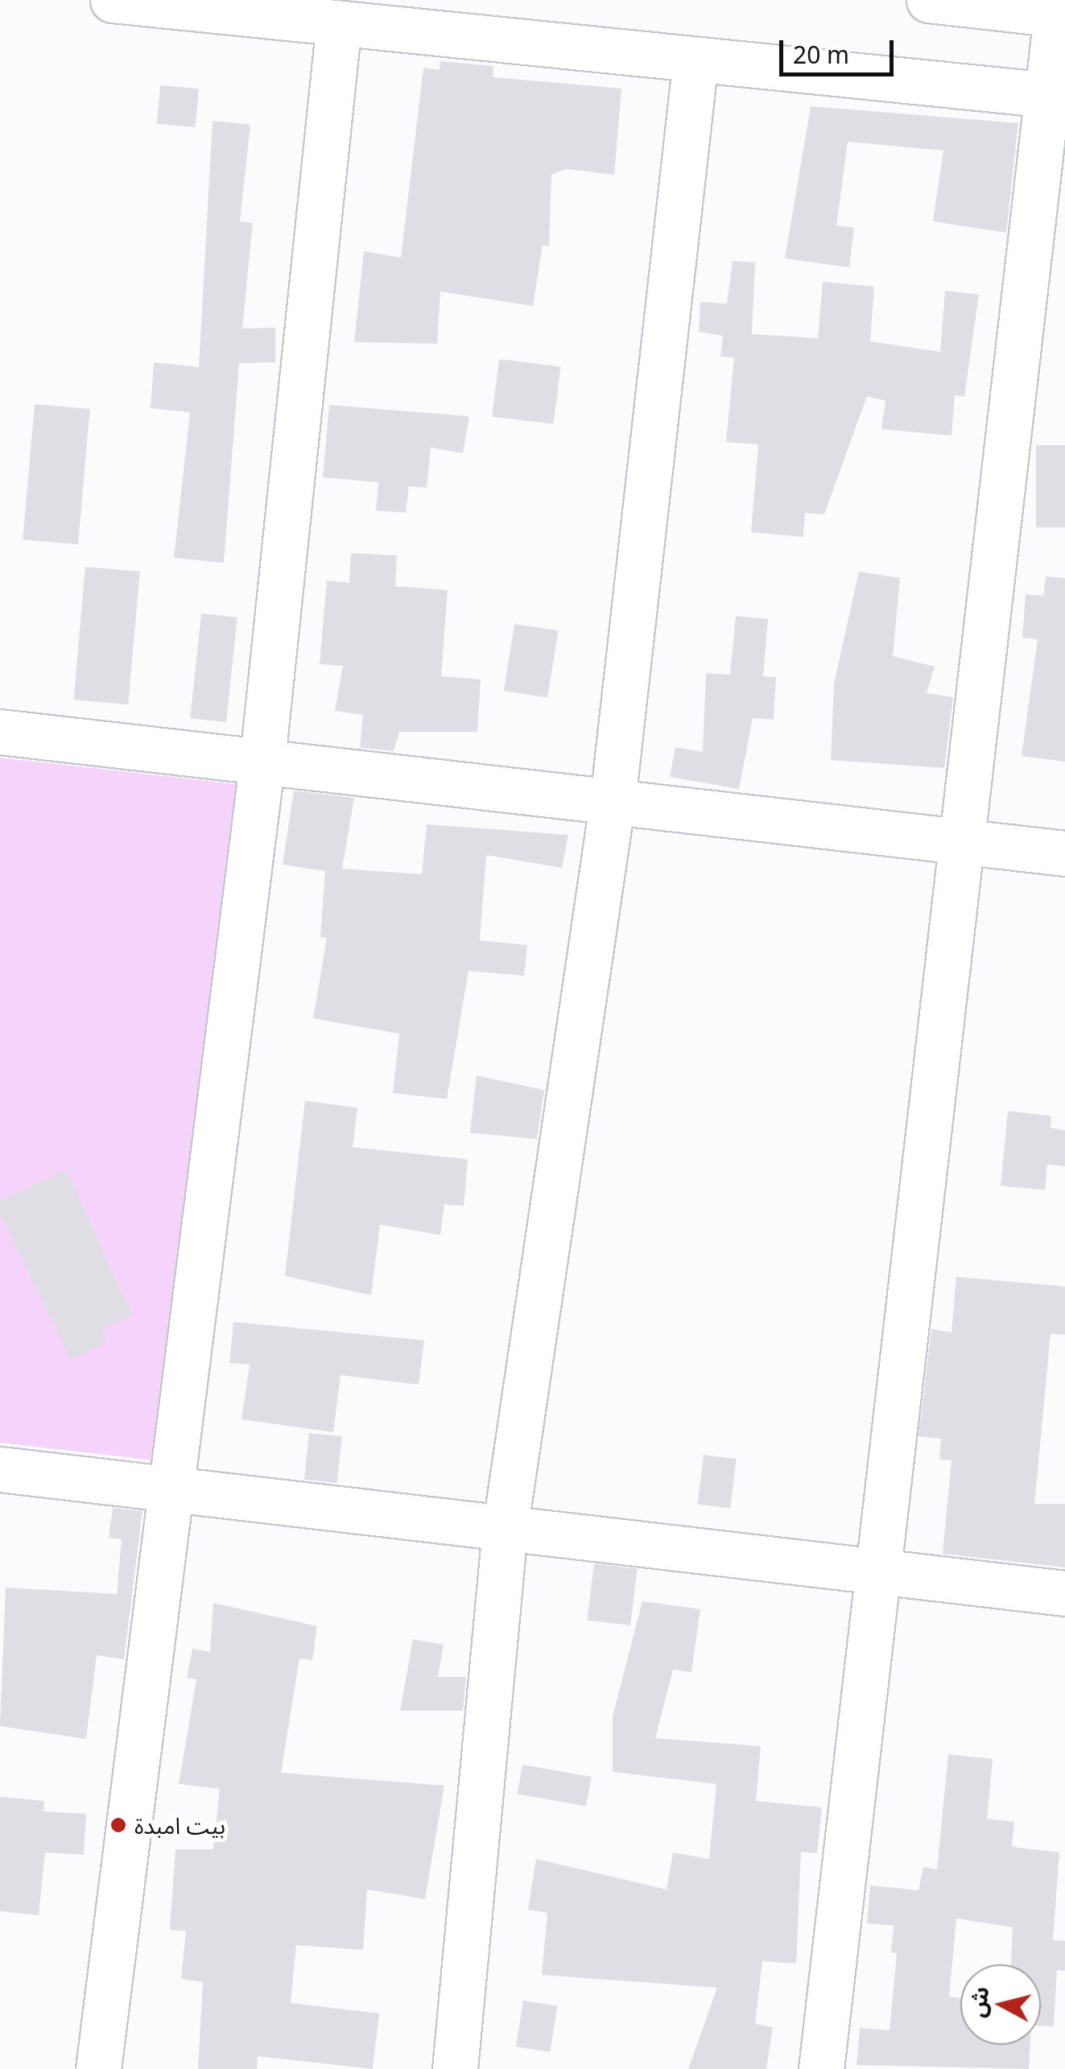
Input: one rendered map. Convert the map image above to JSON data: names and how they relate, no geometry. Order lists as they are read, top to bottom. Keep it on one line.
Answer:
{"places":["بيت امبدة"],"scale_bar":"20 m","north":"left"}
